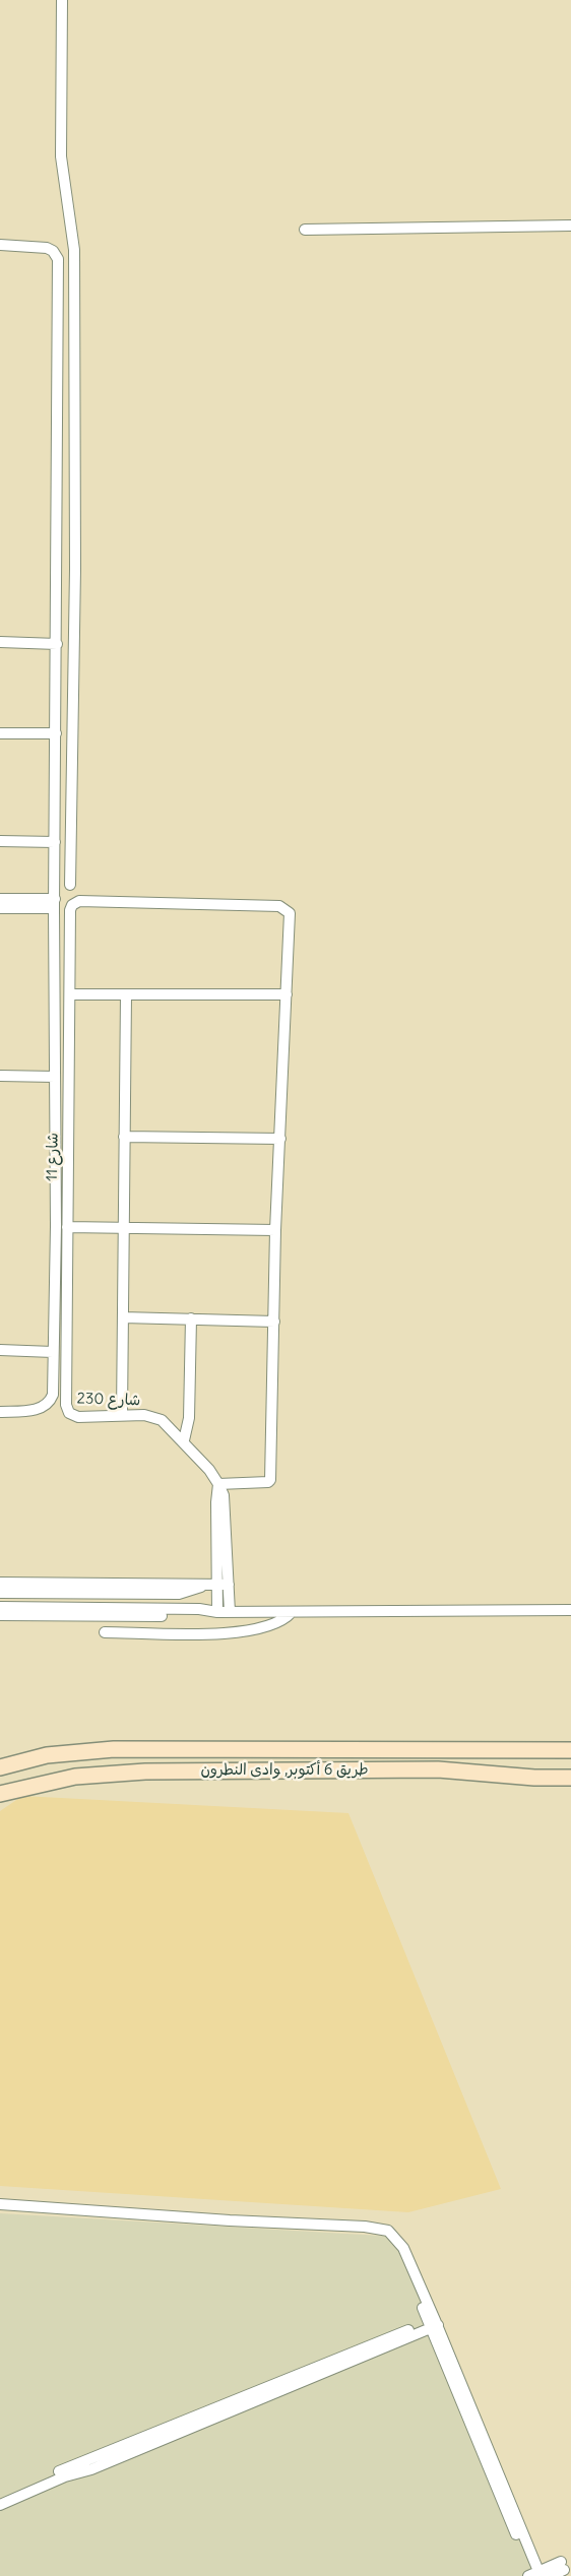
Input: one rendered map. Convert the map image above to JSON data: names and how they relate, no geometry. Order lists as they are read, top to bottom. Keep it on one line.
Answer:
{"streets":{"street":["شارع 11","شارع 230","طريق 6 أكتوبر, وادى النطرون"]},"crossings":[["شارع 11","شارع 230"]]}
